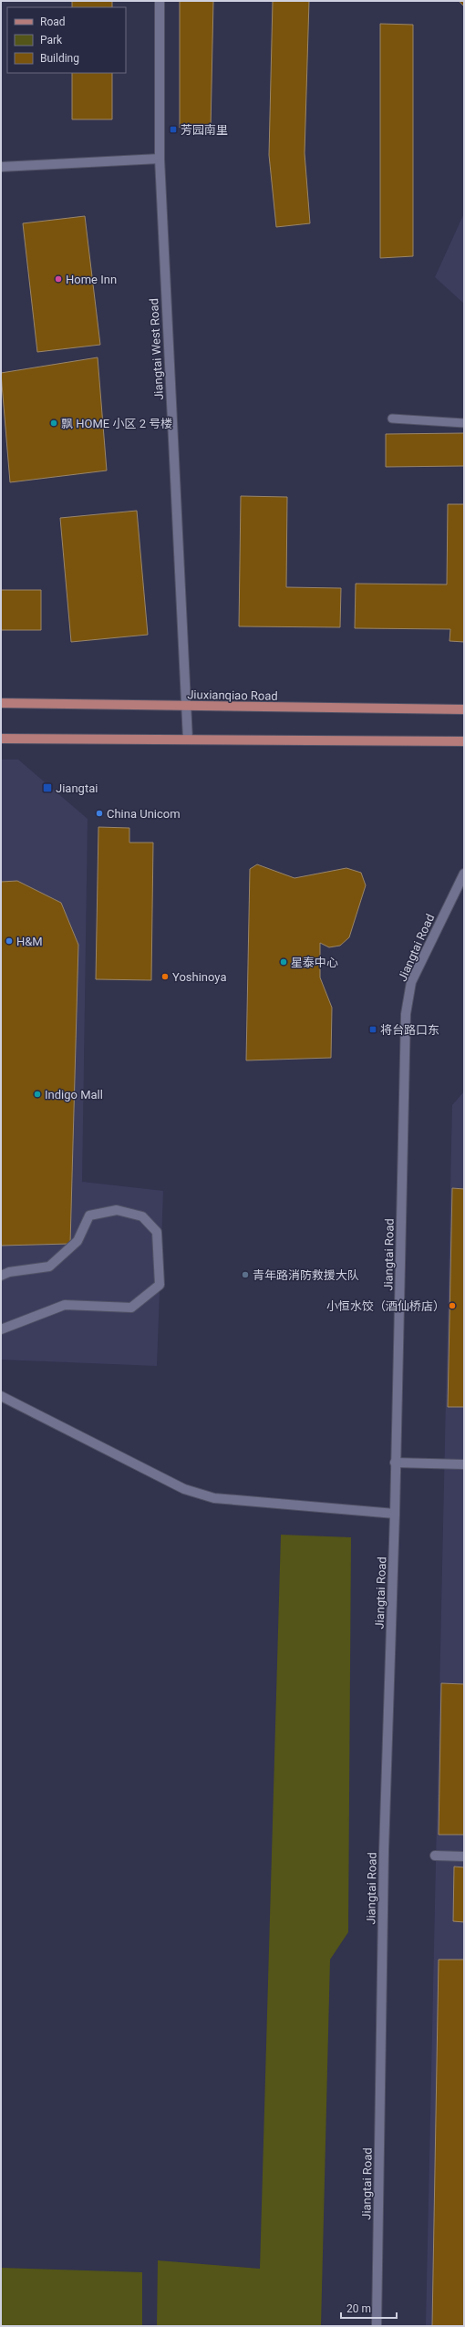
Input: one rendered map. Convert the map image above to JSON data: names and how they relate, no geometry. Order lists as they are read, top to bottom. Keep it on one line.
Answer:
{"streets":{"main road":["Jiuxianqiao Road"],"street":["Jiangtai West Road","Jiangtai Road"]},"crossings":[["Jiangtai West Road","Jiuxianqiao Road"]],"places":{"transit":["芳园南里","Jiangtai","将台路口东"],"other":["Home Inn","飘 HOME 小区 2 号楼","China Unicom","H&M","星泰中心","Yoshinoya","Indigo Mall","青年路消防救援大队","小恒水饺（酒仙桥店）"]},"legend":["Road","Park","Building"],"scale_bar":"20 m"}
